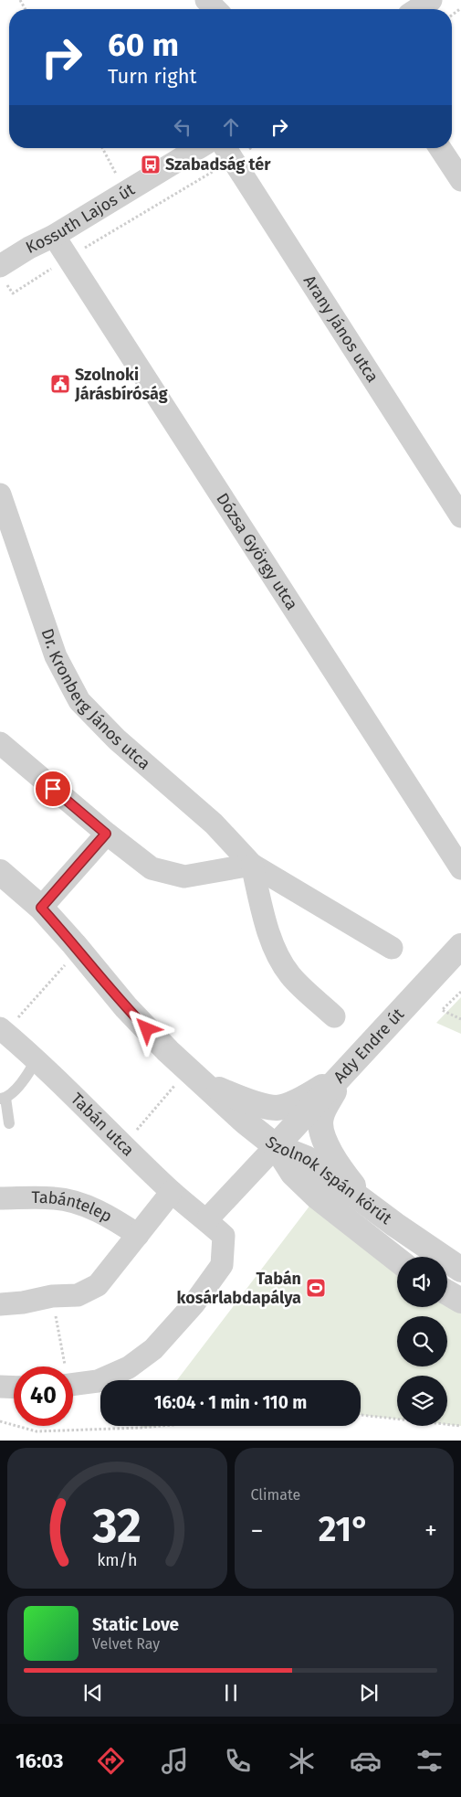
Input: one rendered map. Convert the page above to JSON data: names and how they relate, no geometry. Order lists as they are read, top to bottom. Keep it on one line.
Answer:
{"streets":{"street":["Kossuth Lajos út","Arany János utca","Dózsa György utca","Dr. Kronberg János utca","Ady Endre út","Tabán utca","Szolnok Ispán körút","Tabántelep"]},"crossings":[["Kossuth Lajos út","Dózsa György utca"],["Ady Endre út","Szolnok Ispán körút"]],"places":{"bus stop":["Szabadság tér"],"public building":["Szolnoki Járásbíróság"],"sports":["Tabán kosárlabdapálya"]},"page":{"turn":["60 m","Turn right"],"limit":"40","trip":"16:04 · 1 min · 110 m","tile":"Climate","heat":["−","21°","+"],"song":["Static Love","Velvet Ray"],"tabs":"16:03","gauge":["32","km/h"]}}
